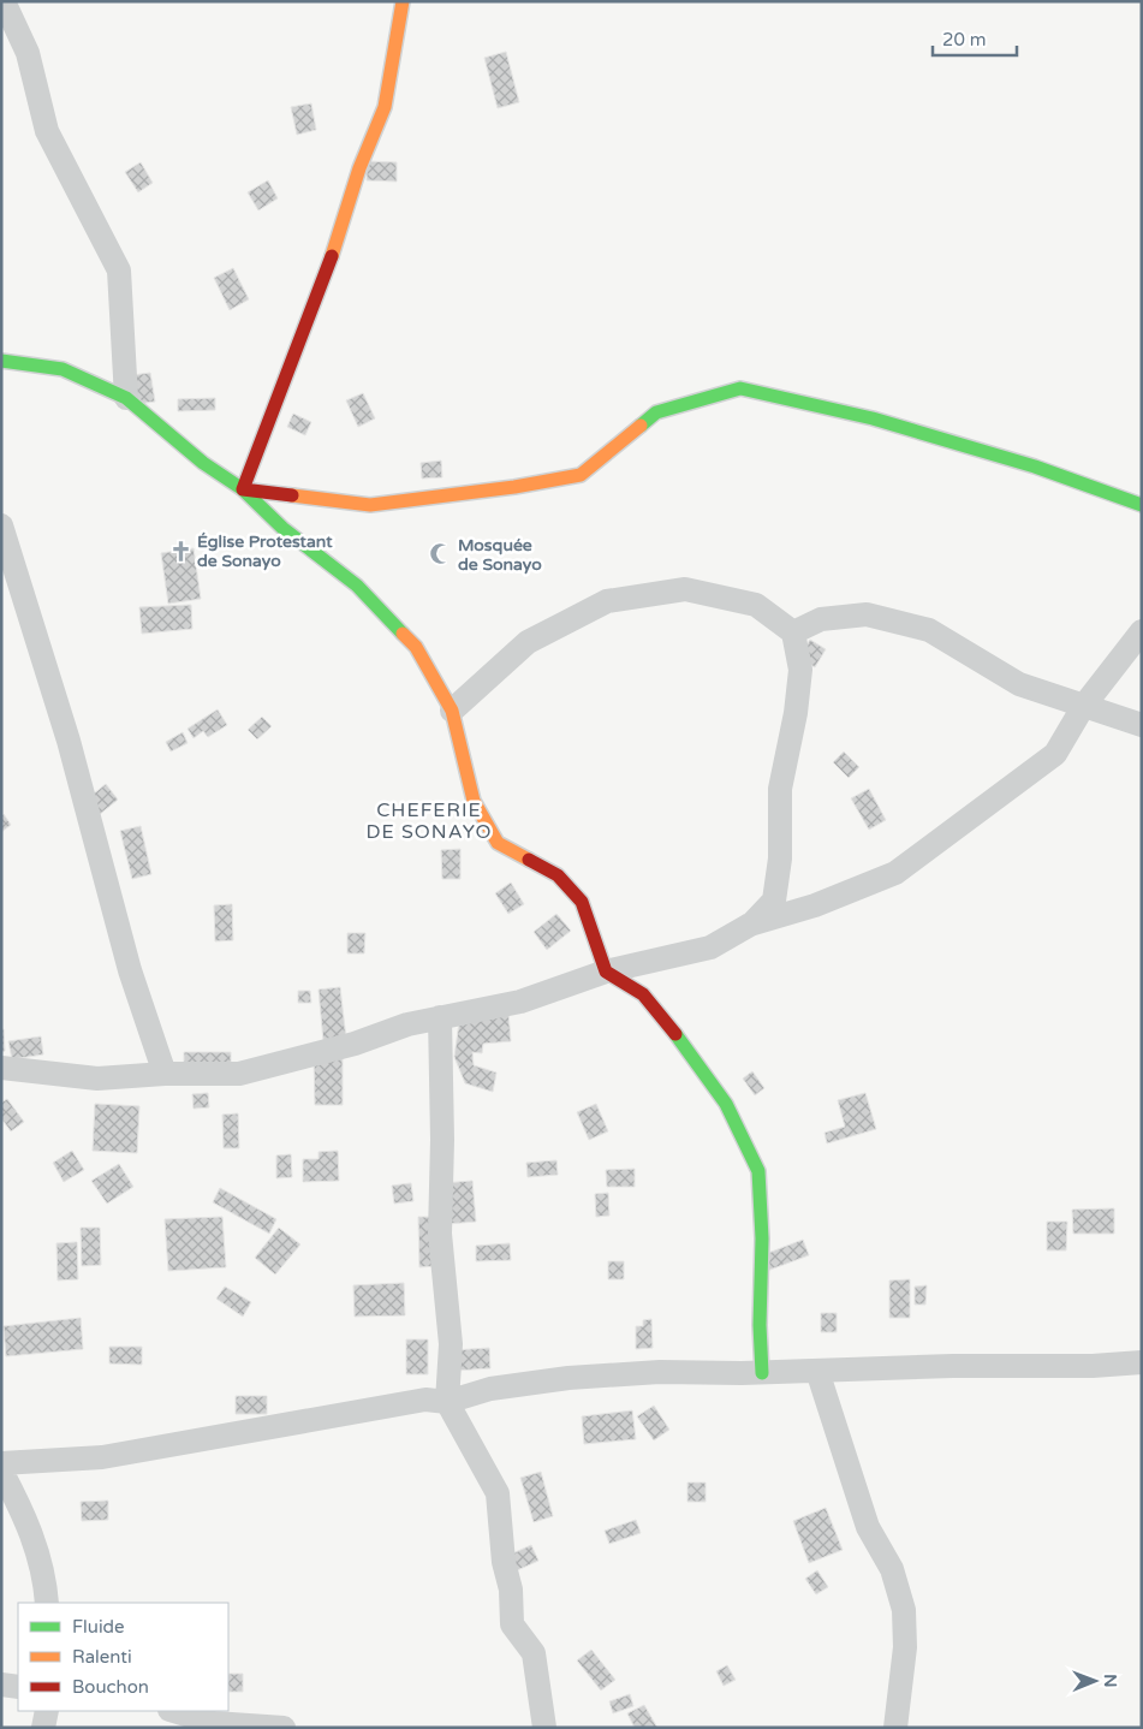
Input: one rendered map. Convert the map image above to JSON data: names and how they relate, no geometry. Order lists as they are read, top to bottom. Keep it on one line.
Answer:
{"districts":["CHEFERIE DE SONAYO"],"places":{"church":["Église Protestant de Sonayo"],"mosque":["Mosquée de Sonayo"]},"legend":["Fluide","Ralenti","Bouchon"],"scale_bar":"20 m","north":"right"}
